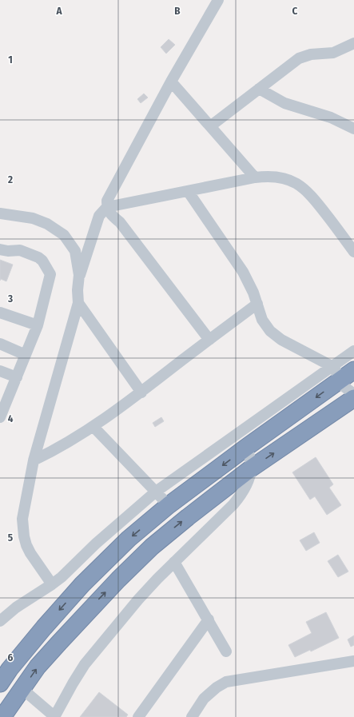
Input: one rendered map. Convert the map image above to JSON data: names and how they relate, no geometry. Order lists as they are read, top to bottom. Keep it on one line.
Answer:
{"grid":{"columns":["A","B","C"],"rows":["1","2","3","4","5","6"]}}
